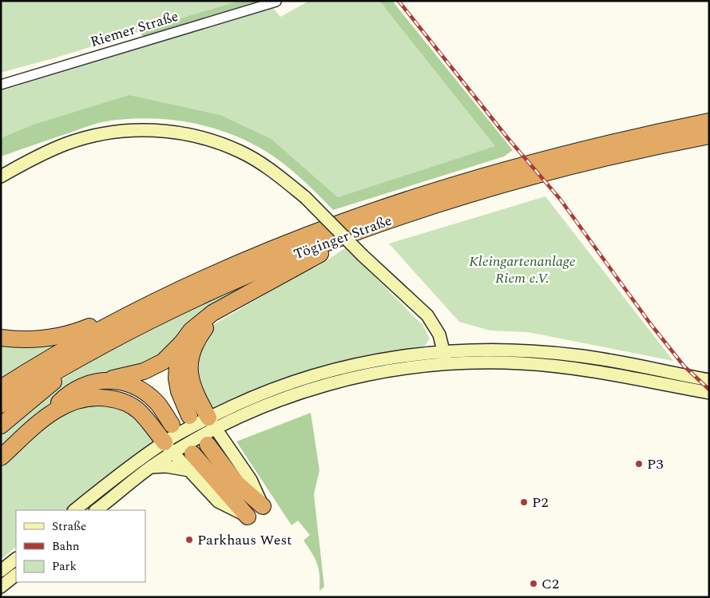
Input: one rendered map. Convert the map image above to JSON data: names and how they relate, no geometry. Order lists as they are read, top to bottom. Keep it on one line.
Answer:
{"streets":{"highway":["Töginger Straße"],"street":["Riemer Straße"]},"parks":["Kleingartenanlage Riem e.V."],"places":["P3","P2","Parkhaus West","C2"],"legend":["Straße","Bahn","Park"]}
